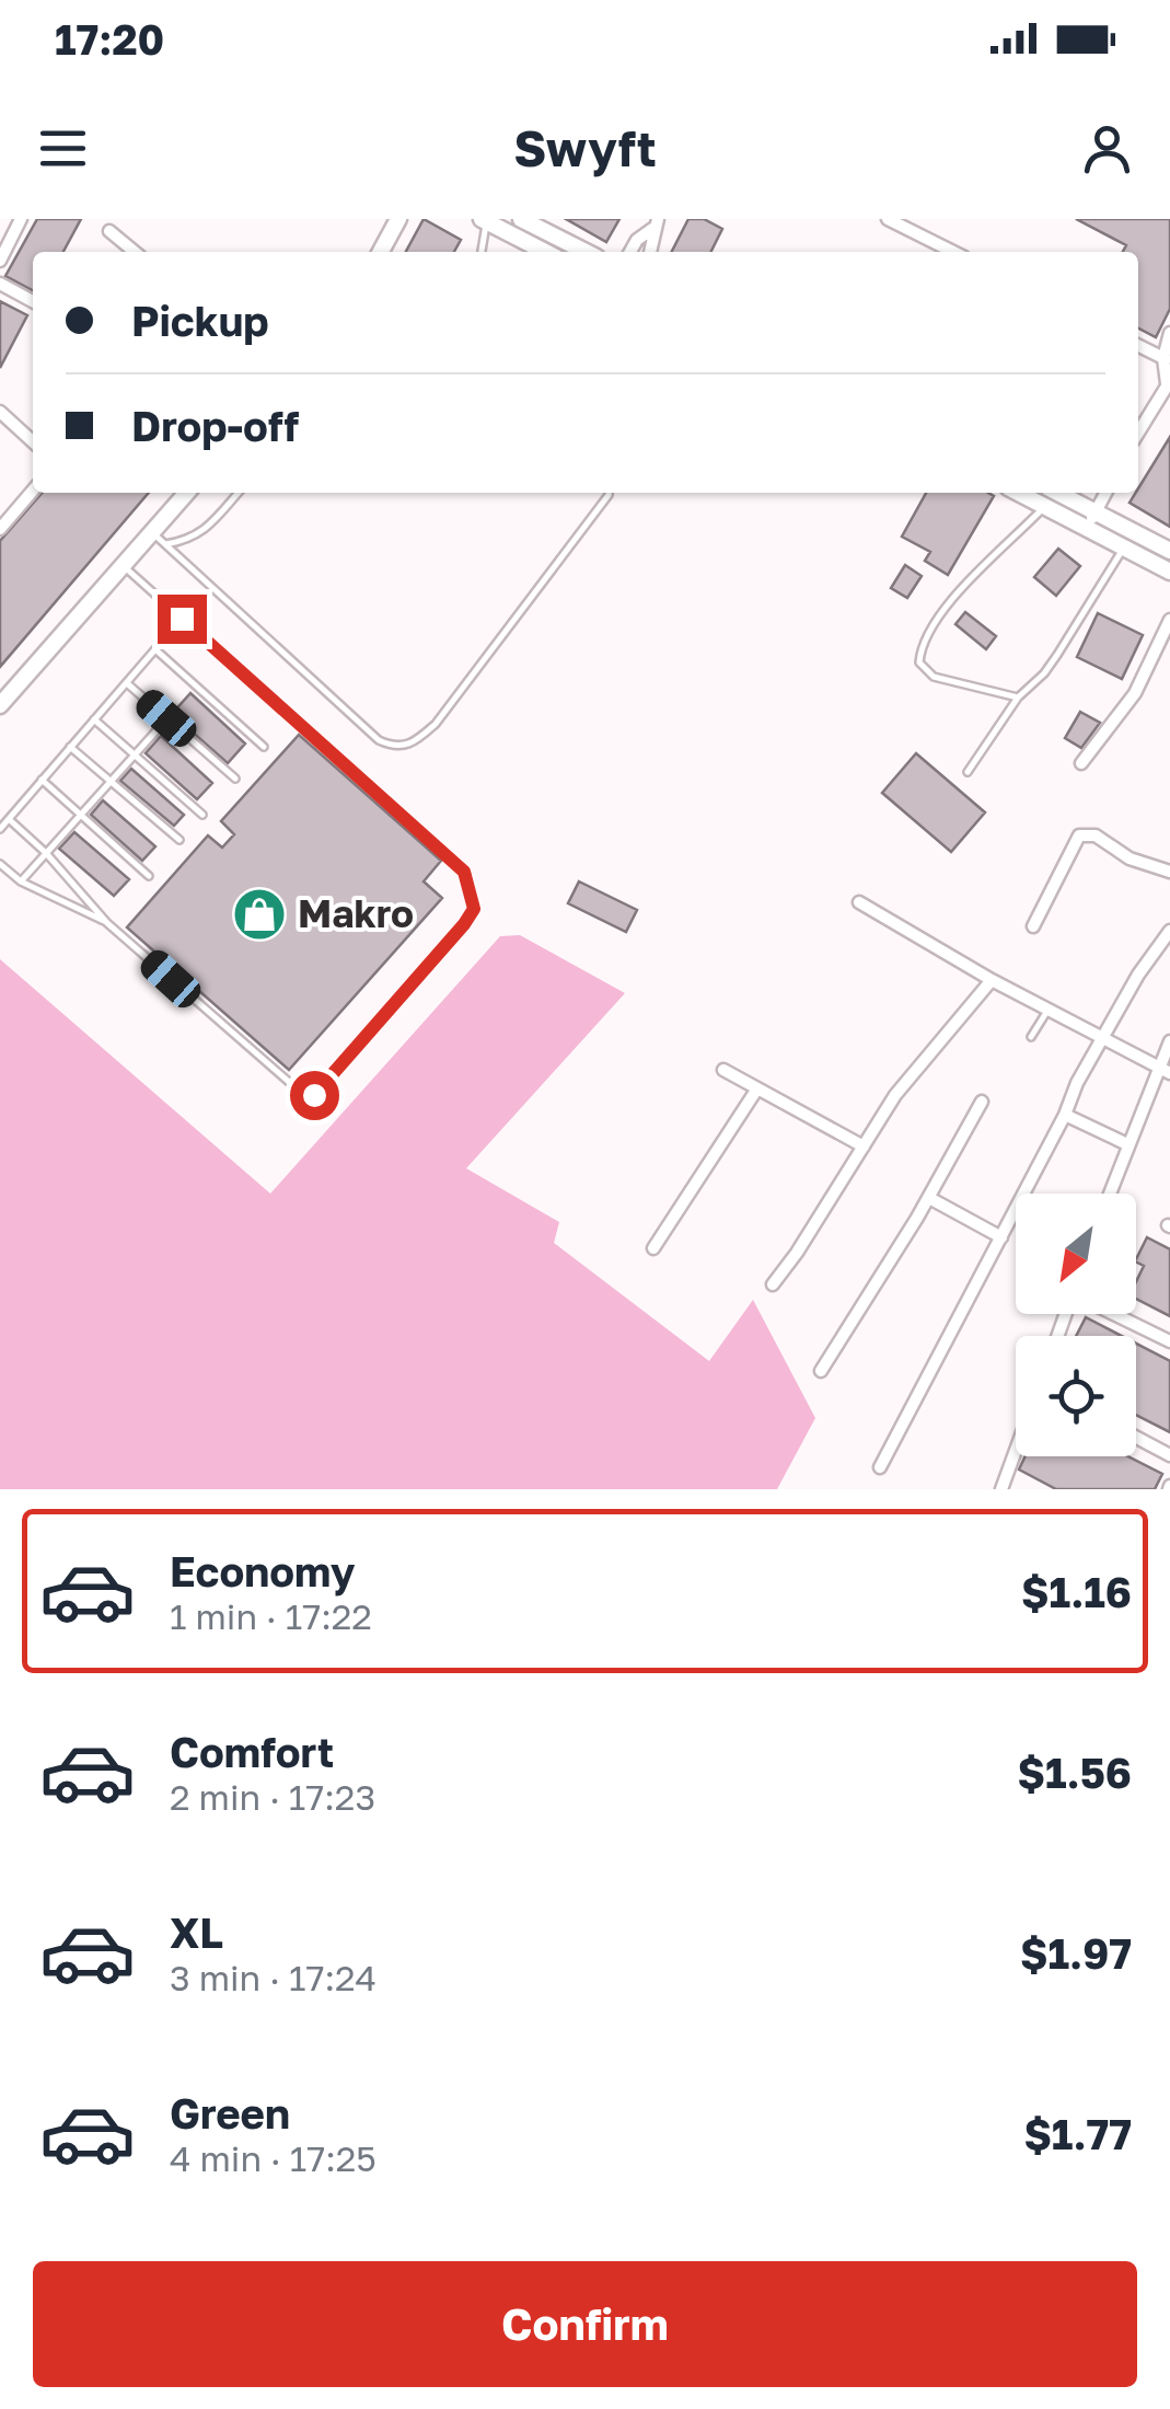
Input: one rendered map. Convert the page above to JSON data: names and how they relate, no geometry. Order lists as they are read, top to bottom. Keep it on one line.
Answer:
{"places":{"shop":["Makro"]},"north":"bottom left","page":{"status":"17:20","header":"Swyft","banner":["Pickup","Drop-off"],"list":[{"name":"Economy","note":"1 min · 17:22","value":"$1.16"},{"name":"Comfort","note":"2 min · 17:23","value":"$1.56"},{"name":"XL","note":"3 min · 17:24","value":"$1.97"},{"name":"Green","note":"4 min · 17:25","value":"$1.77"}],"buttons":"Confirm"}}
